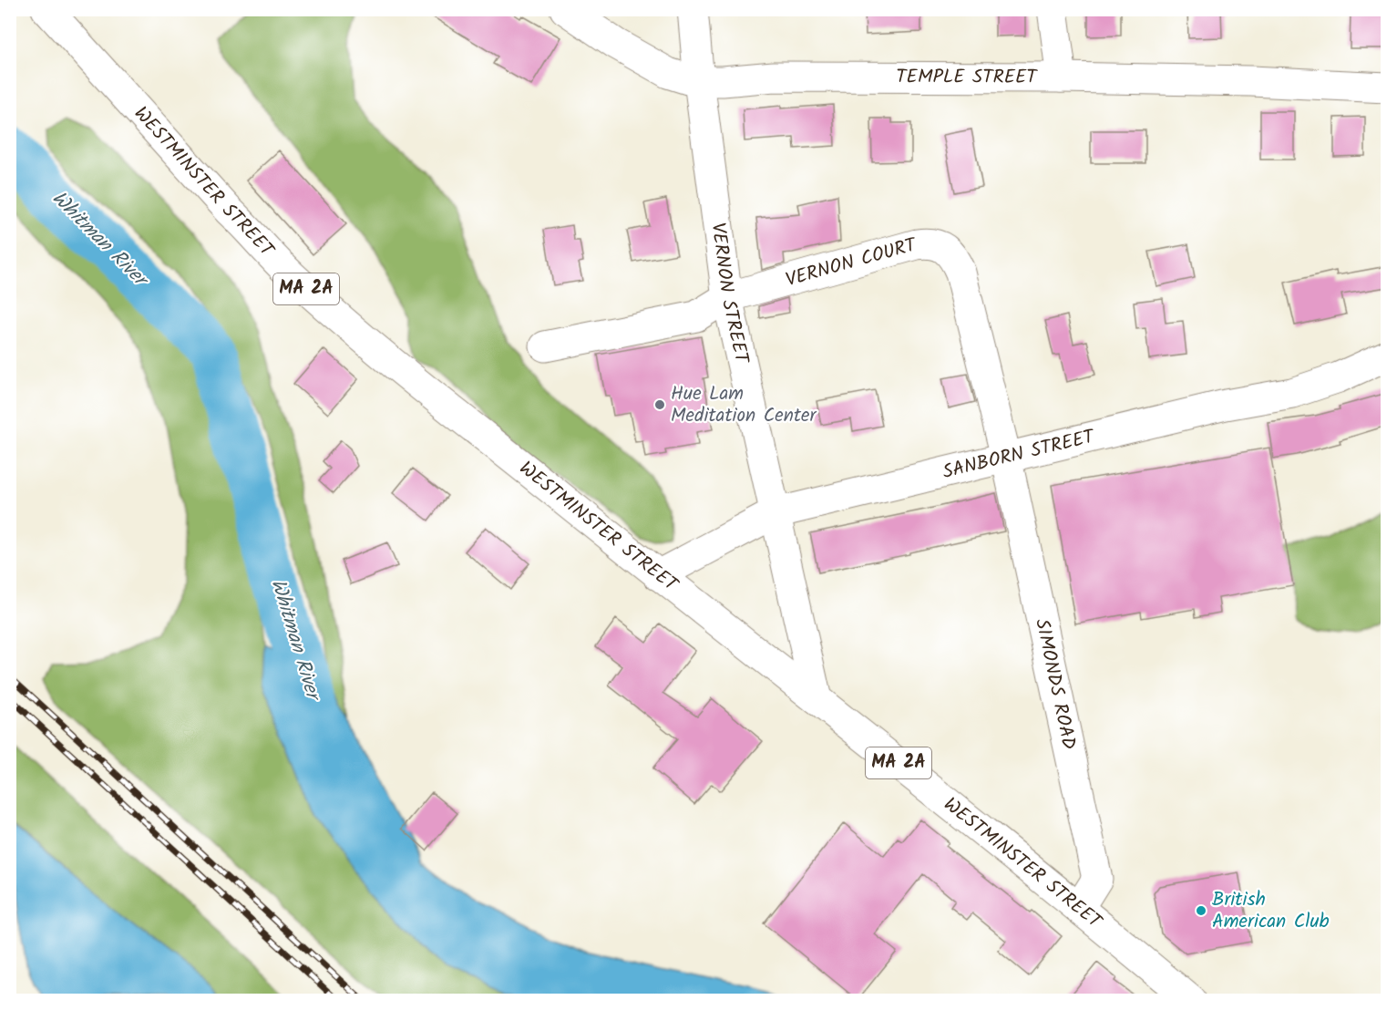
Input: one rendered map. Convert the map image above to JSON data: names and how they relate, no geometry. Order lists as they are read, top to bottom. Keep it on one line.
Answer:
{"streets":{"main road":["TEMPLE STREET","WESTMINSTER STREET","VERNON COURT","MA 2A","VERNON STREET","SANBORN STREET","SIMONDS ROAD"]},"crossings":[["TEMPLE STREET","VERNON STREET"],["WESTMINSTER STREET","VERNON STREET"],["WESTMINSTER STREET","SANBORN STREET"],["WESTMINSTER STREET","SIMONDS ROAD"],["VERNON COURT","VERNON STREET"],["VERNON COURT","SANBORN STREET"],["VERNON COURT","SIMONDS ROAD"],["VERNON STREET","SANBORN STREET"],["SANBORN STREET","SIMONDS ROAD"]],"water":["Whitman River"],"places":["Hue Lam Meditation Center","British American Club"]}
